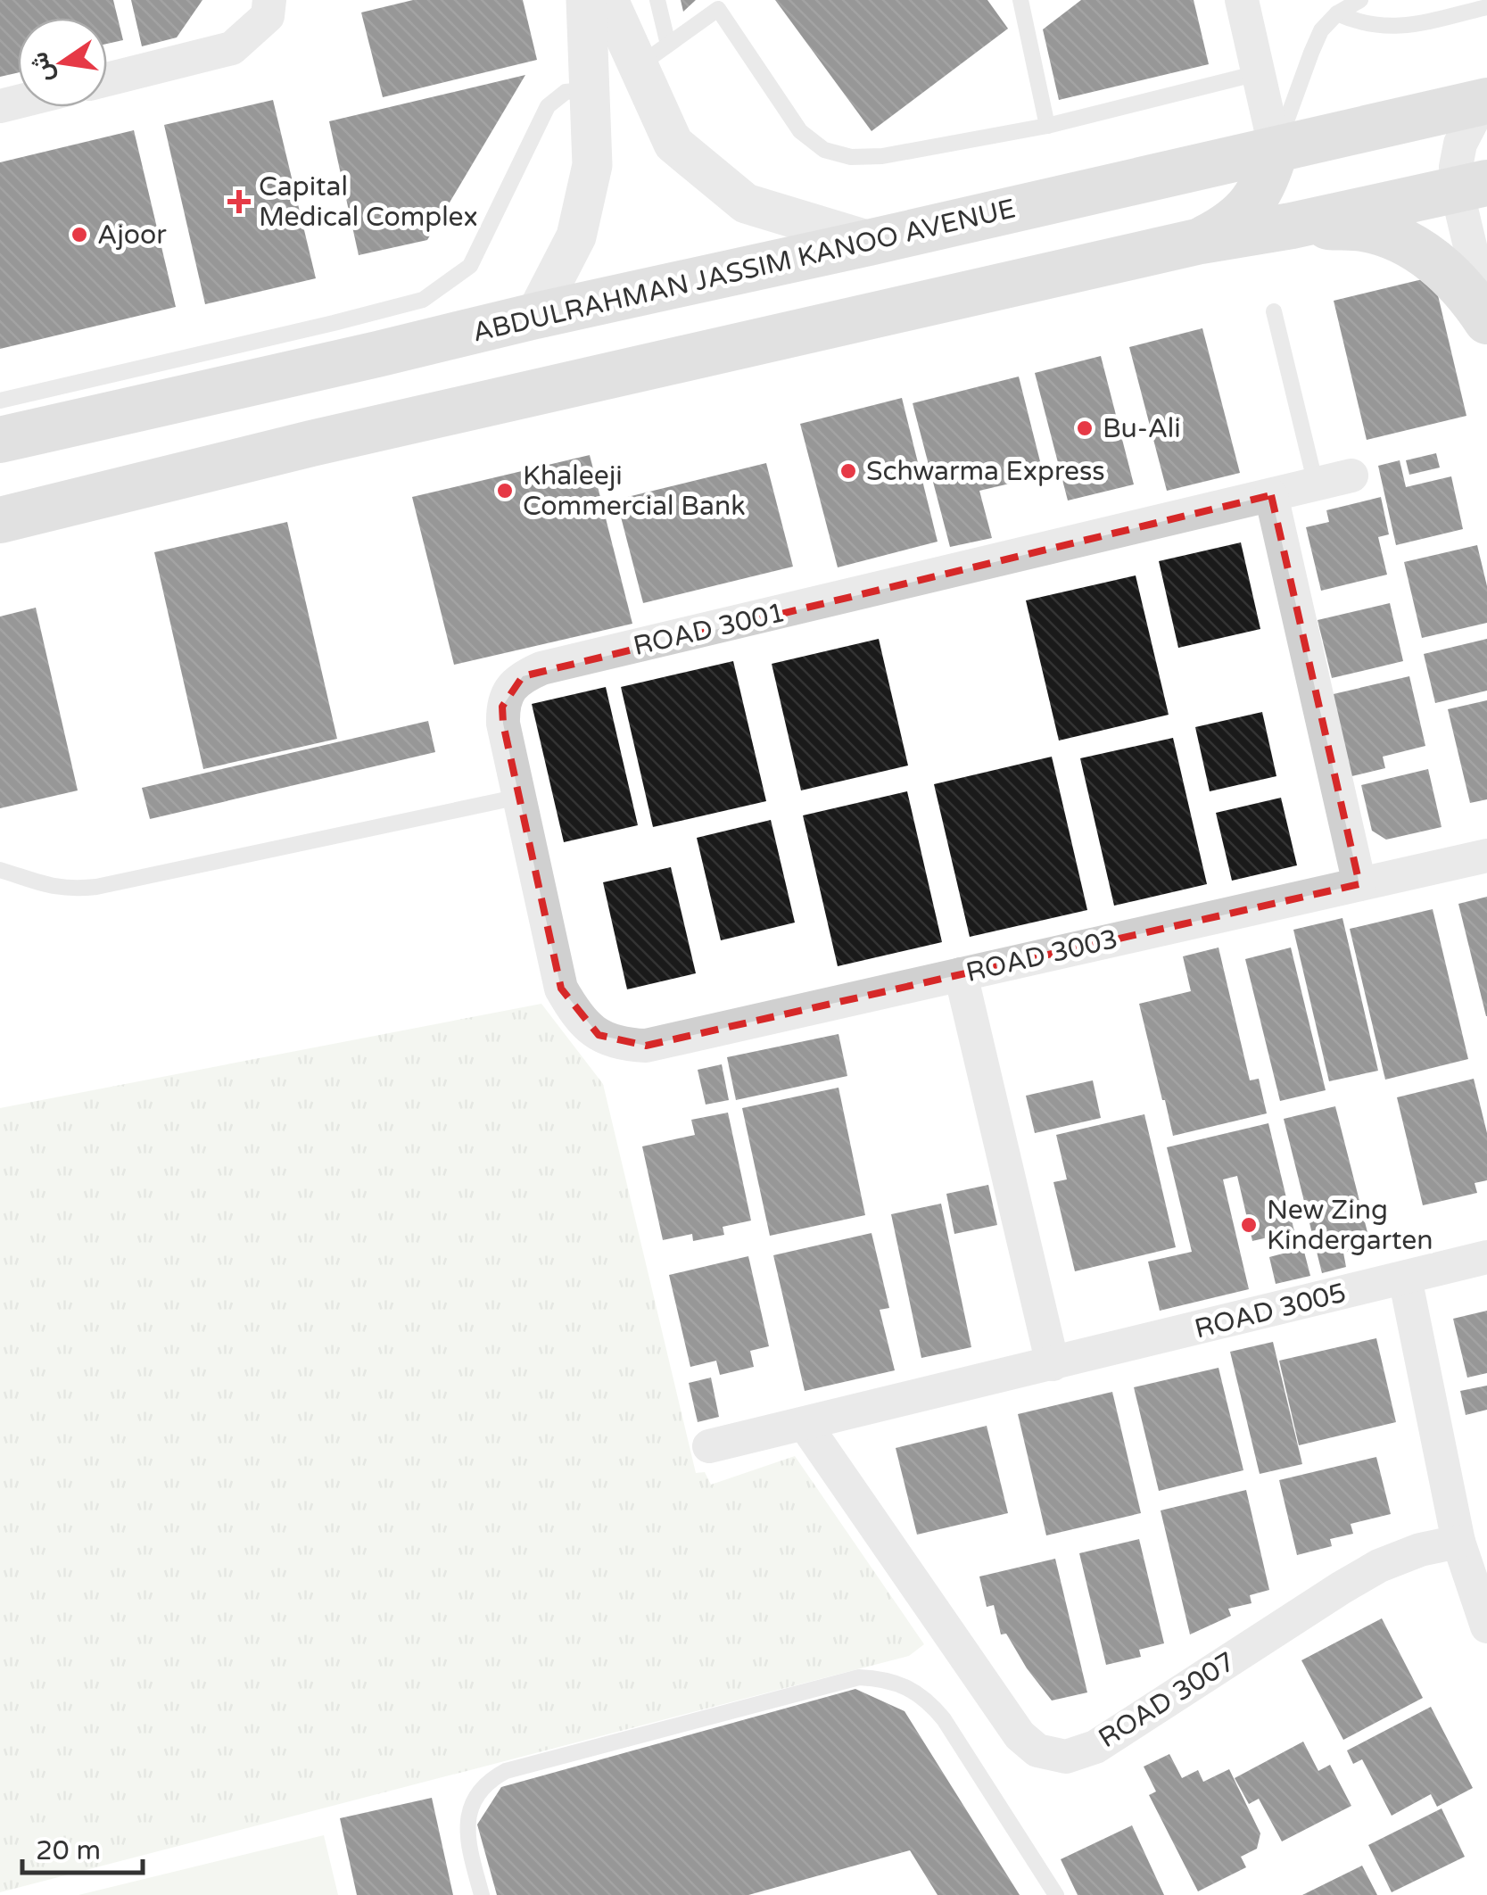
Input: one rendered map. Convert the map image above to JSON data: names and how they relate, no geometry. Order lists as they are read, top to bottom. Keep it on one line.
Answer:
{"streets":{"main road":["ABDULRAHMAN JASSIM KANOO AVENUE"],"street":["ROAD 3001","ROAD 3003","ROAD 3005","ROAD 3007"]},"crossings":[["ROAD 3001","ROAD 3003"],["ROAD 3005","ROAD 3007"]],"places":{"health":["Capital Medical Complex"],"other":["Ajoor","Bu-Ali","Schwarma Express","Khaleeji Commercial Bank","New Zing Kindergarten"]},"scale_bar":"20 m","north":"left"}
